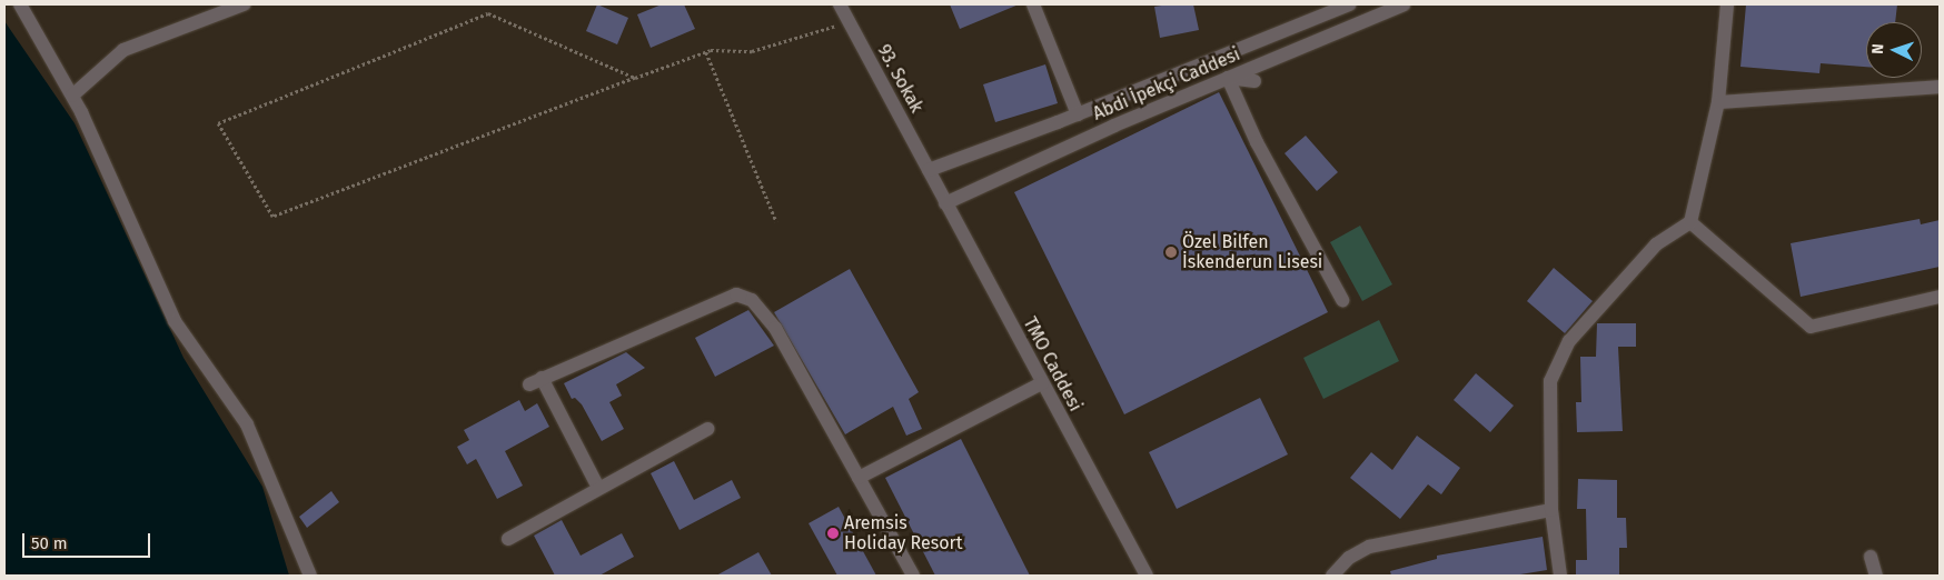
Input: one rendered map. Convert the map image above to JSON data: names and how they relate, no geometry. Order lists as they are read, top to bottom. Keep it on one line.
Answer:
{"streets":{"street":["93. Sokak","Abdi İpekçi Caddesi","TMO Caddesi"]},"crossings":[["93. Sokak","Abdi İpekçi Caddesi"],["93. Sokak","TMO Caddesi"],["Abdi İpekçi Caddesi","TMO Caddesi"]],"places":["Özel Bilfen İskenderun Lisesi","Aremsis Holiday Resort"],"scale_bar":"50 m","north":"left"}
